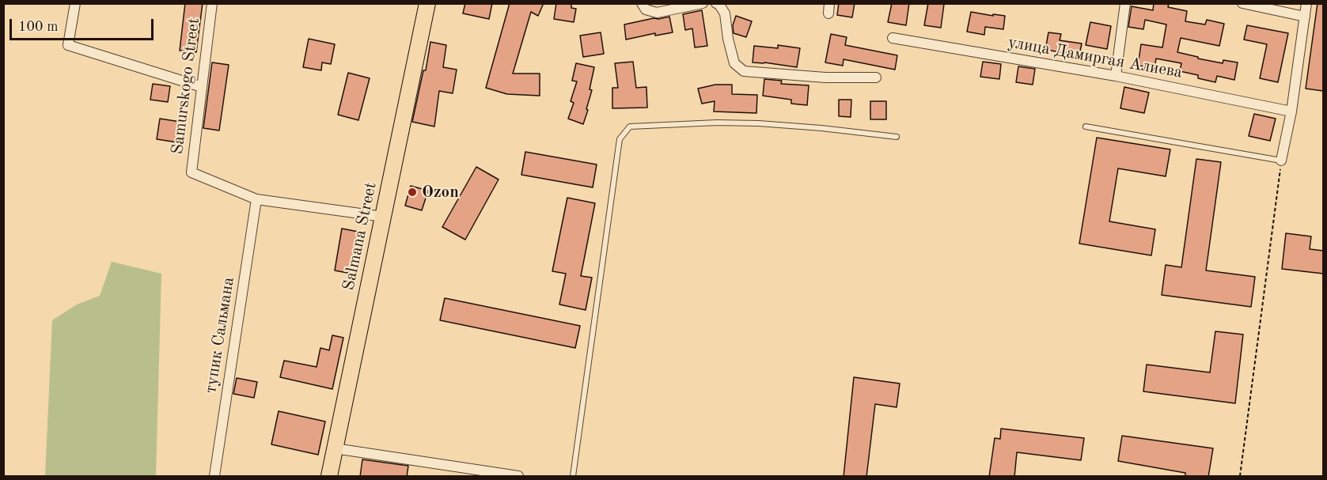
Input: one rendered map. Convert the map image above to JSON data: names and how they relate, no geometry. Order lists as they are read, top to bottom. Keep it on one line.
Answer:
{"streets":{"main road":["Salmana Street"],"street":["улица Дамиргая Алиева","Samurskogo Street","тупик Сальмана"]},"crossings":[["Samurskogo Street","тупик Сальмана"]],"places":["Ozon"],"scale_bar":"100 m"}
